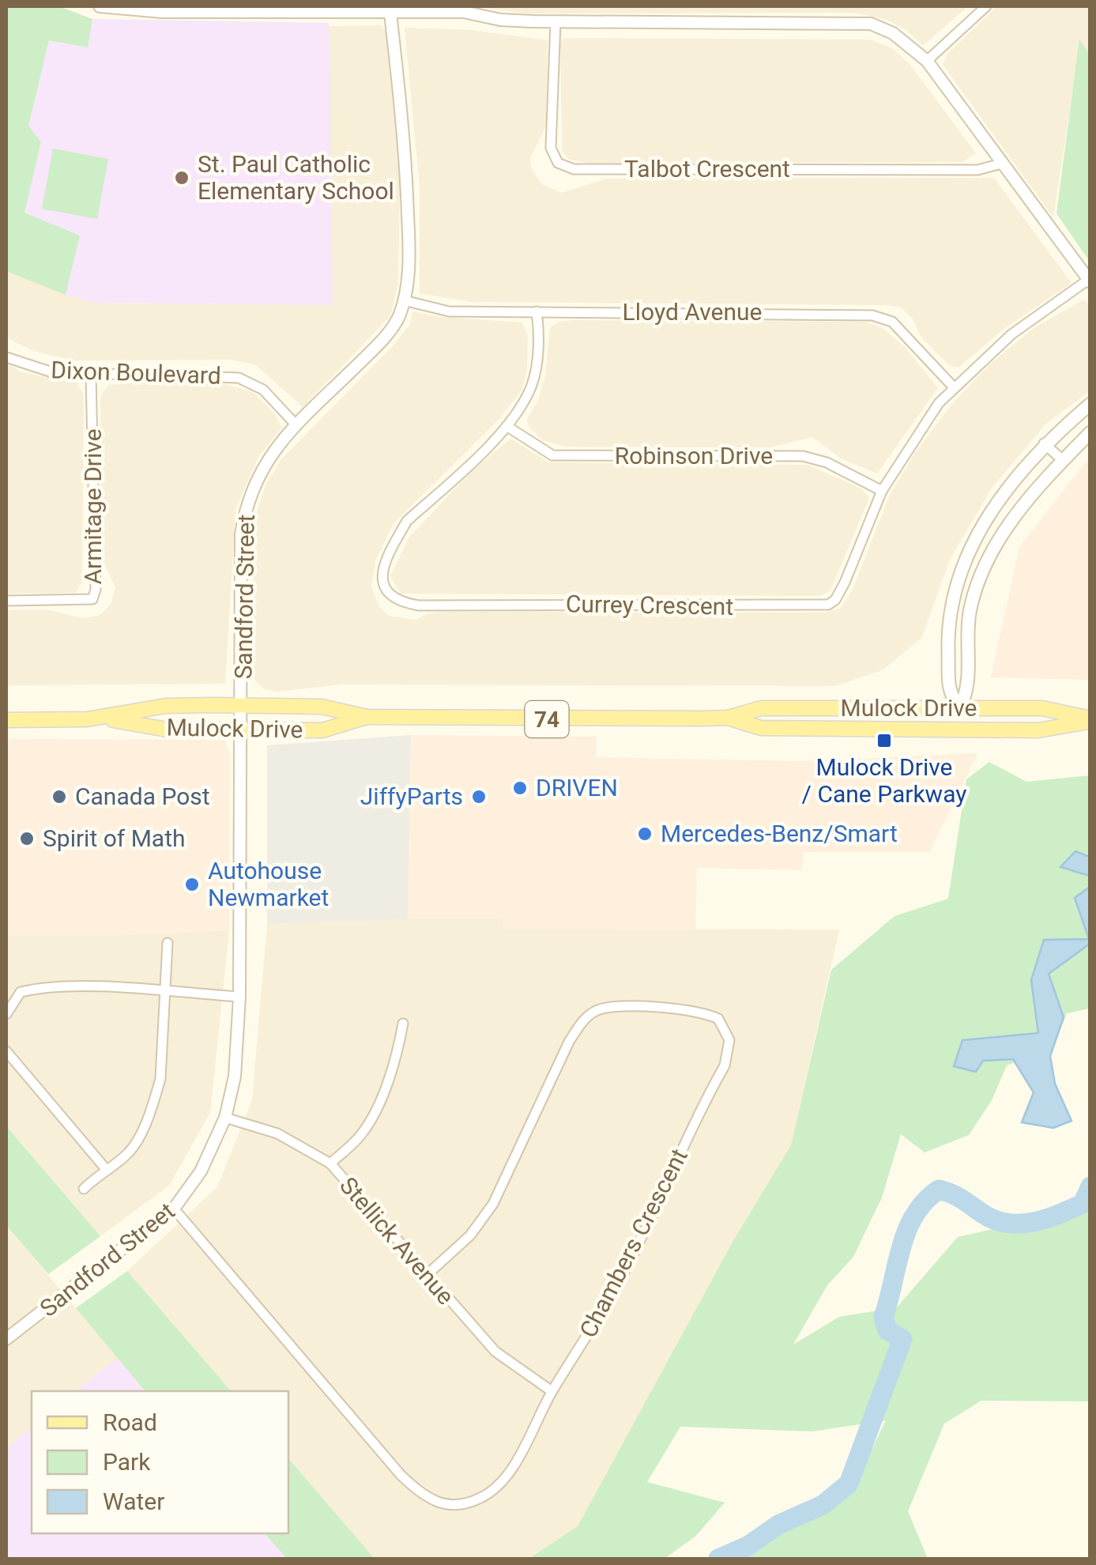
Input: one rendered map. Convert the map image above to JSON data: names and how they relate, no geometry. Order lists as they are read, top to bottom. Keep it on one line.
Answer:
{"streets":{"main road":["Mulock Drive","74"],"street":["Talbot Crescent","Lloyd Avenue","Dixon Boulevard","Robinson Drive","Armitage Drive","Sandford Street","Currey Crescent","Stellick Avenue","Chambers Crescent"]},"crossings":[["Lloyd Avenue","Sandford Street"],["Lloyd Avenue","Currey Crescent"],["Dixon Boulevard","Armitage Drive"],["Dixon Boulevard","Sandford Street"],["Robinson Drive","Currey Crescent"],["Sandford Street","Mulock Drive"],["Sandford Street","Stellick Avenue"],["Sandford Street","Chambers Crescent"],["Stellick Avenue","Chambers Crescent"]],"places":{"other":["St. Paul Catholic Elementary School","DRIVEN","Canada Post","JiffyParts","Mercedes-Benz/Smart","Spirit of Math","Autohouse Newmarket"],"transit":["Mulock Drive / Cane Parkway"]},"legend":["Road","Park","Water"]}
